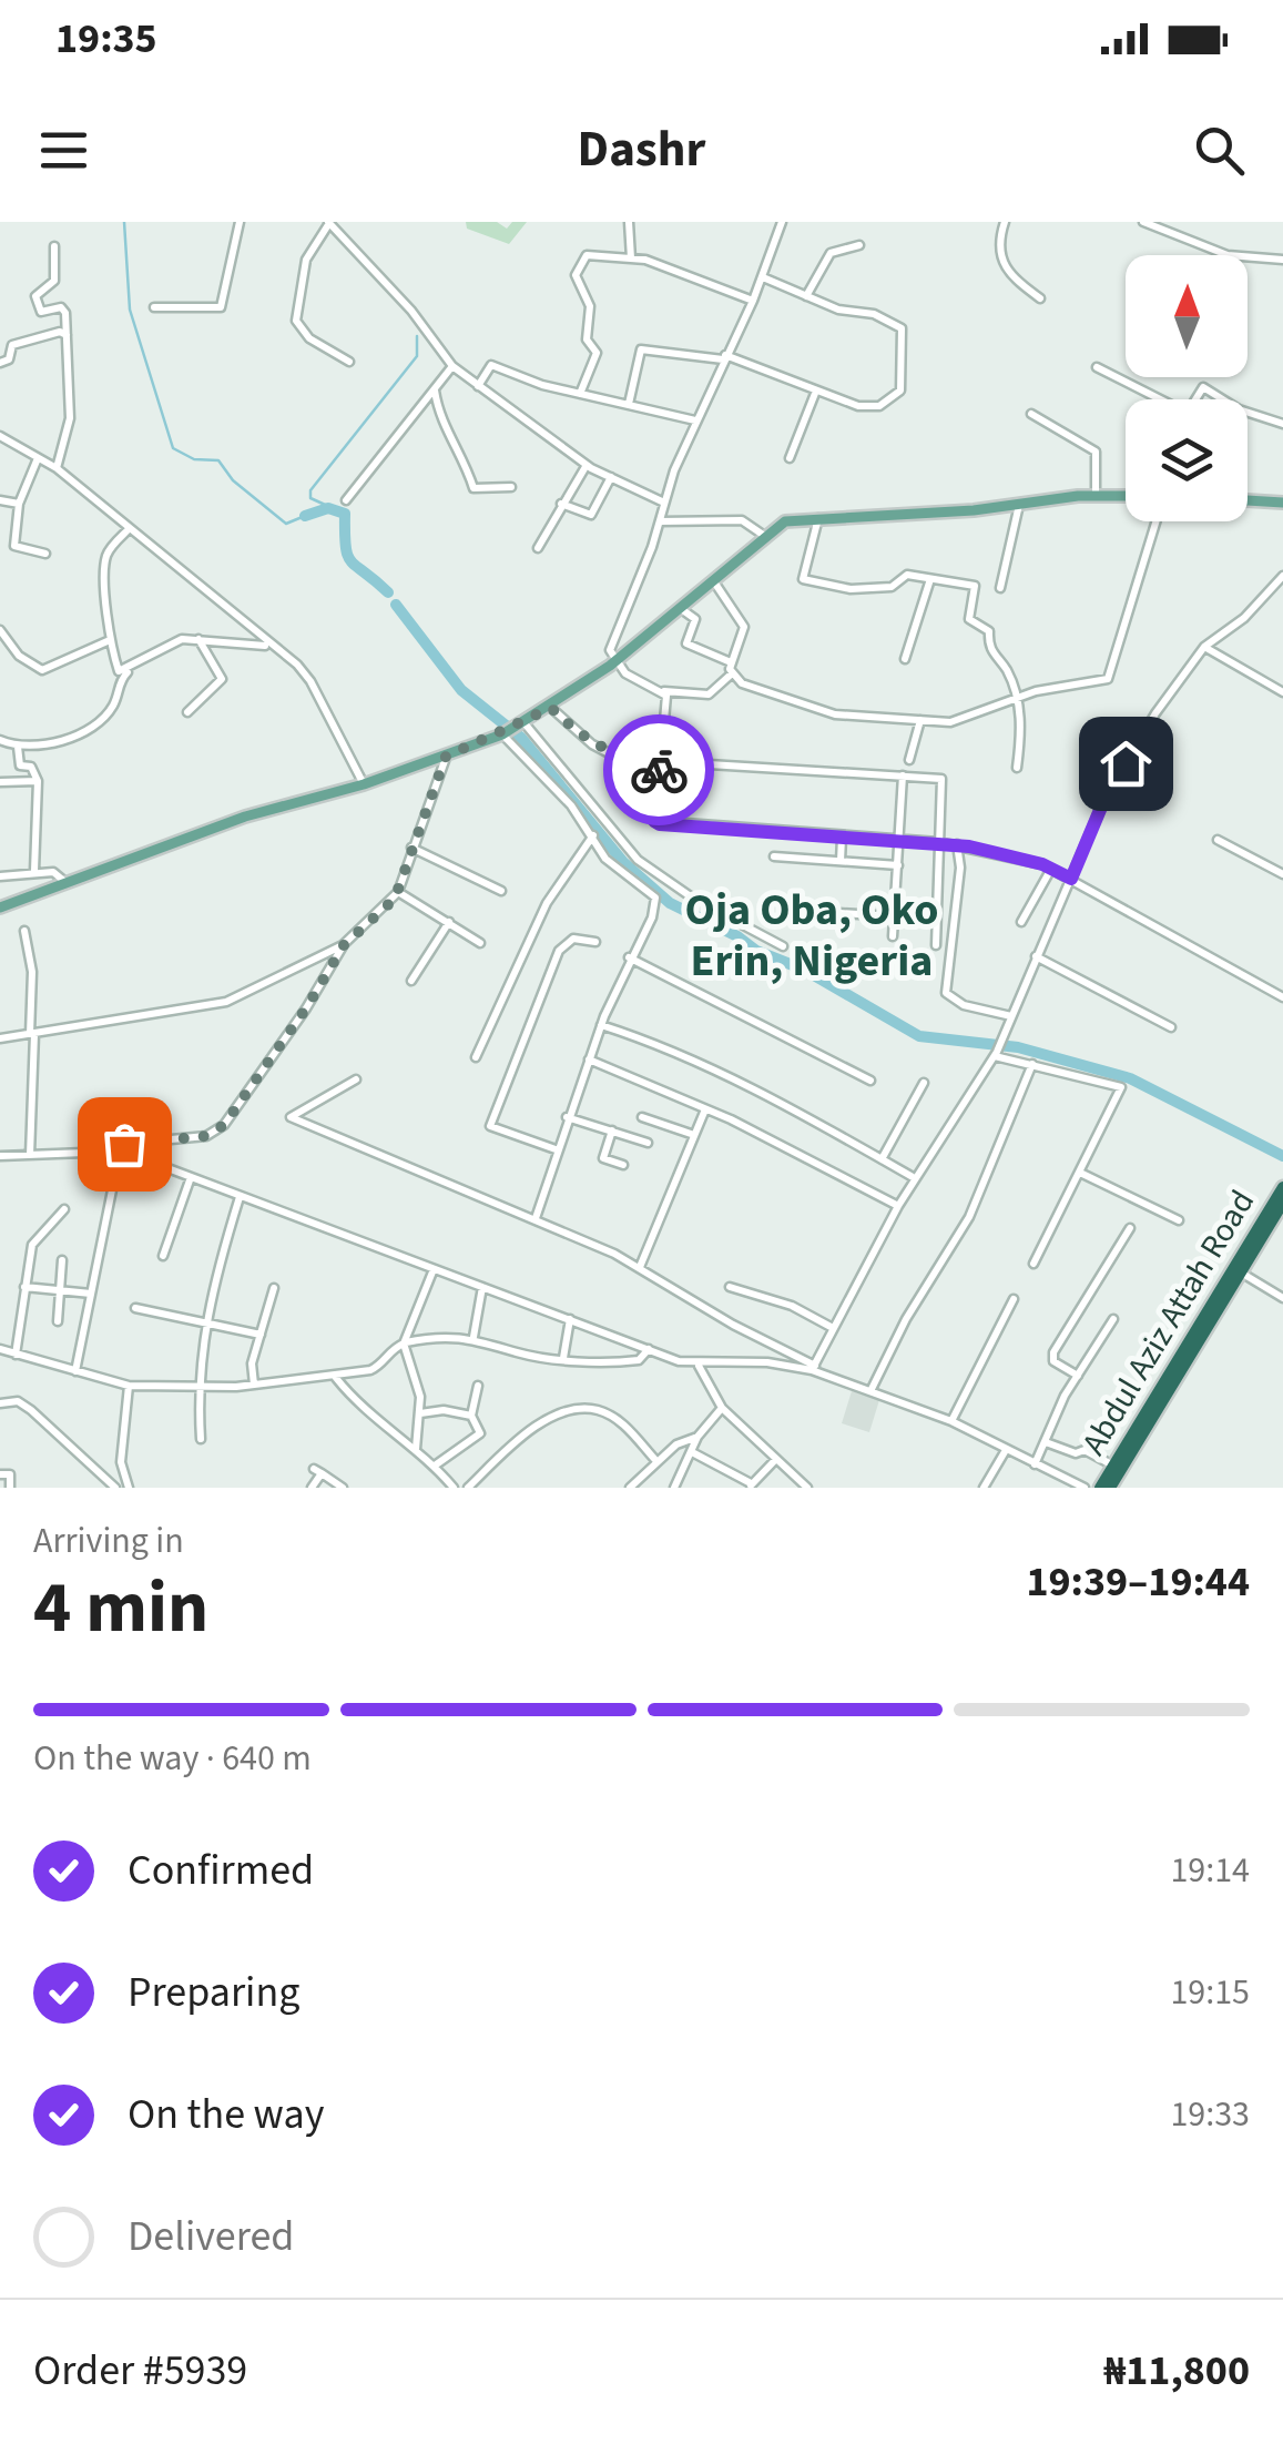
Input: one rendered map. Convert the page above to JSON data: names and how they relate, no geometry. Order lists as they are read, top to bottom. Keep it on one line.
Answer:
{"streets":{"highway":["Abdul Aziz Attah Road"]},"districts":["Oja Oba, Oko Erin, Nigeria"],"north":"top","page":{"status":"19:35","header":"Dashr","heading":["4 min","Arriving in","19:39–19:44"],"panel":["Order #5939","₦11,800"],"bar":"On the way · 640 m","list":[["Confirmed","19:14"],["Preparing","19:15"],["On the way","19:33"],"Delivered"]}}
